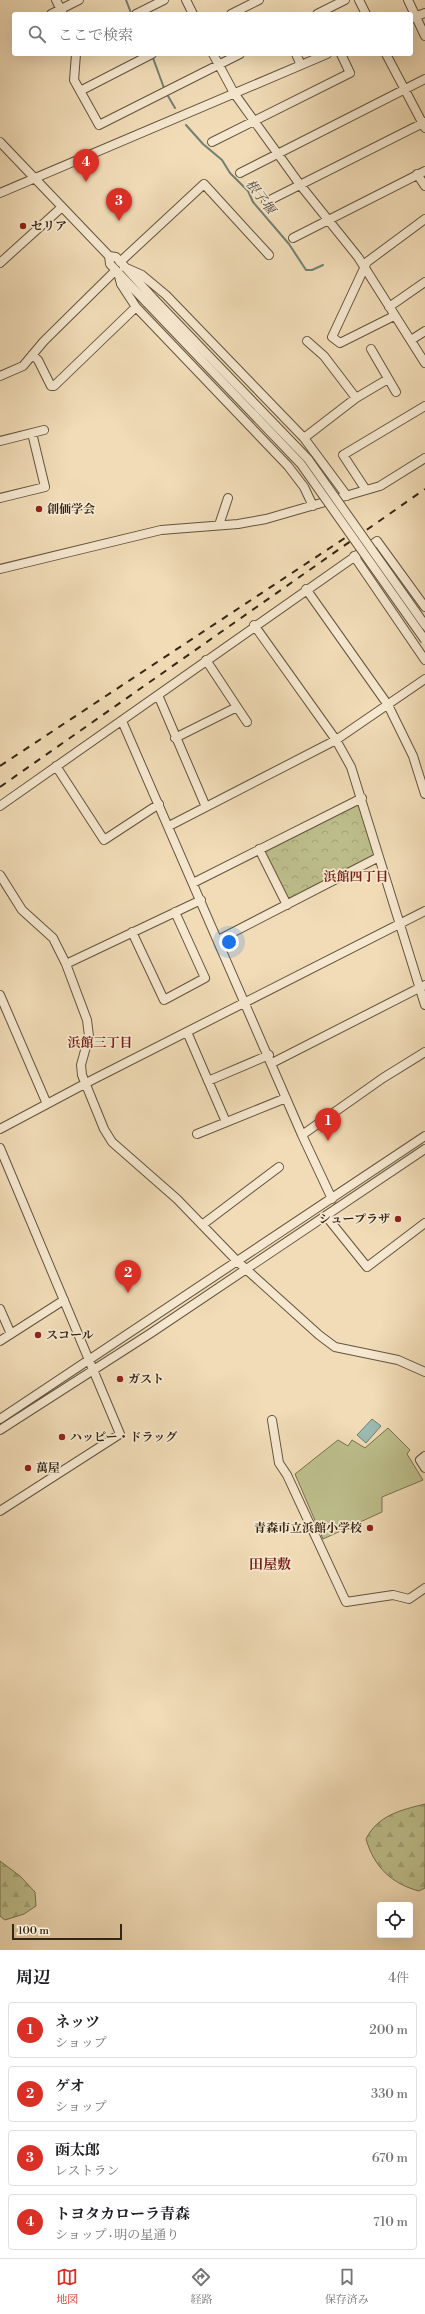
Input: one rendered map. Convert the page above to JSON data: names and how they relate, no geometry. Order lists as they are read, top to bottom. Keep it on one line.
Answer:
{"districts":["浜館四丁目","浜館三丁目","田屋敷"],"water":["根子堰"],"places":["セリア","創価学会","シュープラザ","スコール","ガスト","ハッピー・ドラッグ","萬屋","青森市立浜館小学校"],"scale_bar":"100 m","page":{"search":"ここで検索","pins":["4","3","1","2"],"scale":"100 m","heading":["周辺","4件"],"list":[{"mark":"1","name":"ネッツ","note":"ショップ","value":"200 m"},{"mark":"2","name":"ゲオ","note":"ショップ","value":"330 m"},{"mark":"3","name":"函太郎","note":"レストラン","value":"670 m"},{"mark":"4","name":"トヨタカローラ青森","note":"ショップ · 明の星通り","value":"710 m"}],"nav":["地図","経路","保存済み"]}}
